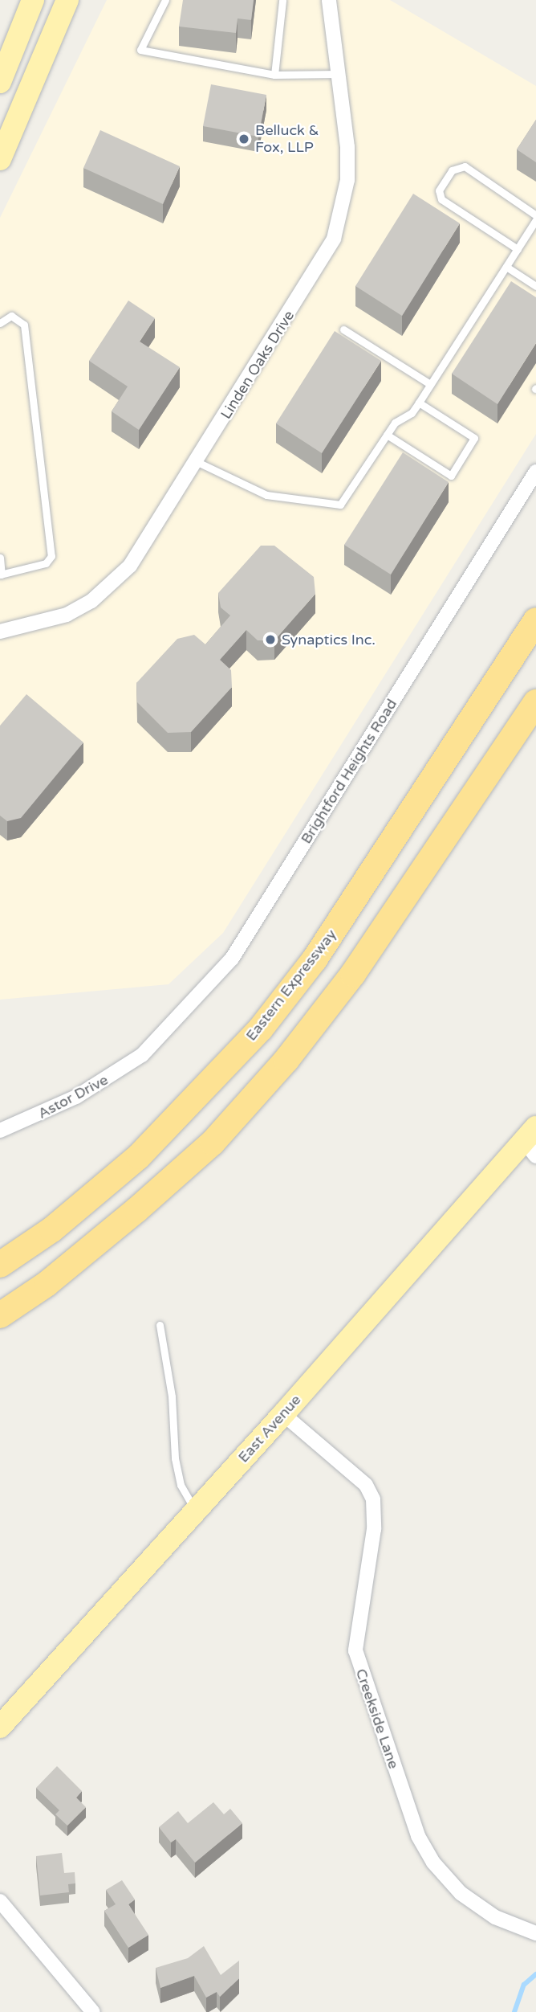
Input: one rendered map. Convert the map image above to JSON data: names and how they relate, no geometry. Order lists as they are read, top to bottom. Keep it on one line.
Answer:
{"streets":{"highway":["Eastern Expressway"],"main road":["East Avenue"],"street":["Linden Oaks Drive","Brightford Heights Road","Astor Drive","Creekside Lane"]},"crossings":[["Brightford Heights Road","Astor Drive"],["East Avenue","Creekside Lane"]],"places":["Belluck & Fox, LLP","Synaptics Inc."]}
